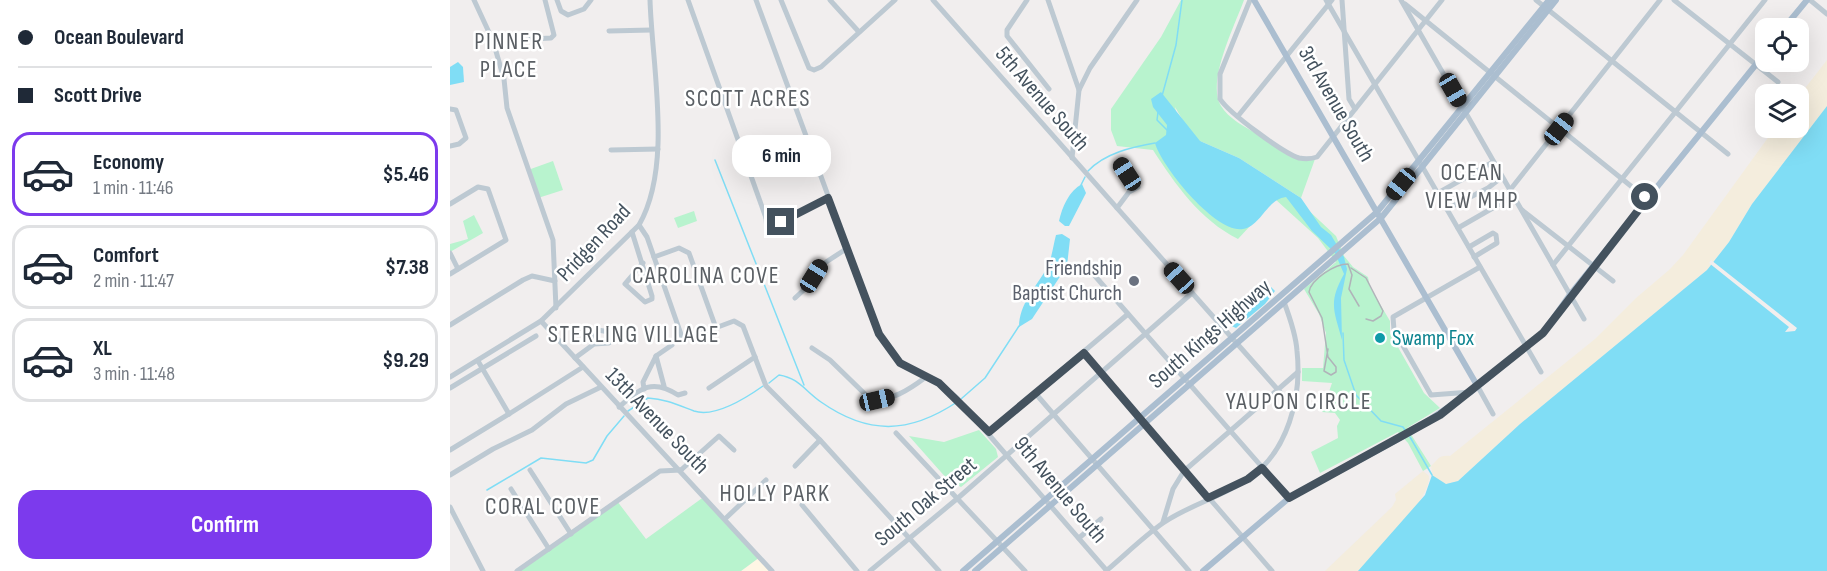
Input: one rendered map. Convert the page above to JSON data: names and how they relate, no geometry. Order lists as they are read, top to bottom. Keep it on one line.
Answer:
{"streets":{"main road":["3rd Avenue South","South Kings Highway"],"street":["5th Avenue South","Pridgen Road","13th Avenue South","9th Avenue South","South Oak Street"]},"crossings":[["5th Avenue South","South Kings Highway"],["5th Avenue South","South Oak Street"],["3rd Avenue South","South Kings Highway"],["Pridgen Road","13th Avenue South"],["South Kings Highway","9th Avenue South"],["9th Avenue South","South Oak Street"]],"districts":["PINNER PLACE","SCOTT ACRES","OCEAN VIEW MHP","CAROLINA COVE","STERLING VILLAGE","YAUPON CIRCLE","HOLLY PARK","CORAL COVE"],"places":["Friendship Baptist Church","Swamp Fox"],"page":{"banner":["Ocean Boulevard","Scott Drive"],"list":[{"name":"Economy","note":"1 min · 11:46","value":"$5.46"},{"name":"Comfort","note":"2 min · 11:47","value":"$7.38"},{"name":"XL","note":"3 min · 11:48","value":"$9.29"}],"bubble":"6 min","buttons":"Confirm"}}
